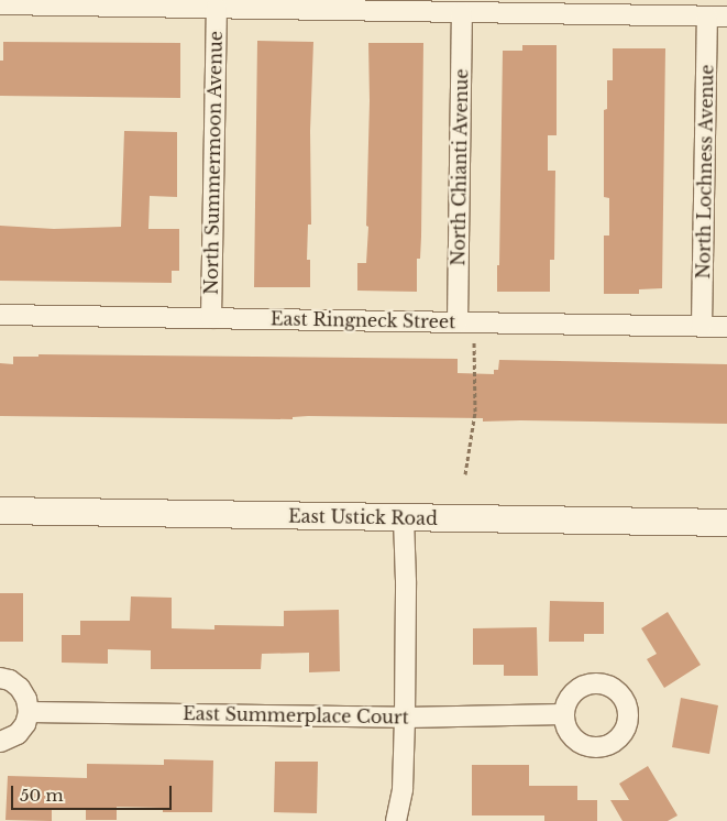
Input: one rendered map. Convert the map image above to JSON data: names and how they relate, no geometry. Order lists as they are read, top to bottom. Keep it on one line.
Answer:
{"streets":{"main road":["East Ustick Road"],"street":["North Summermoon Avenue","North Chianti Avenue","North Lochness Avenue","East Ringneck Street","East Summerplace Court"]},"crossings":[["North Summermoon Avenue","East Ringneck Street"],["North Chianti Avenue","East Ringneck Street"],["North Lochness Avenue","East Ringneck Street"]],"scale_bar":"50 m"}
